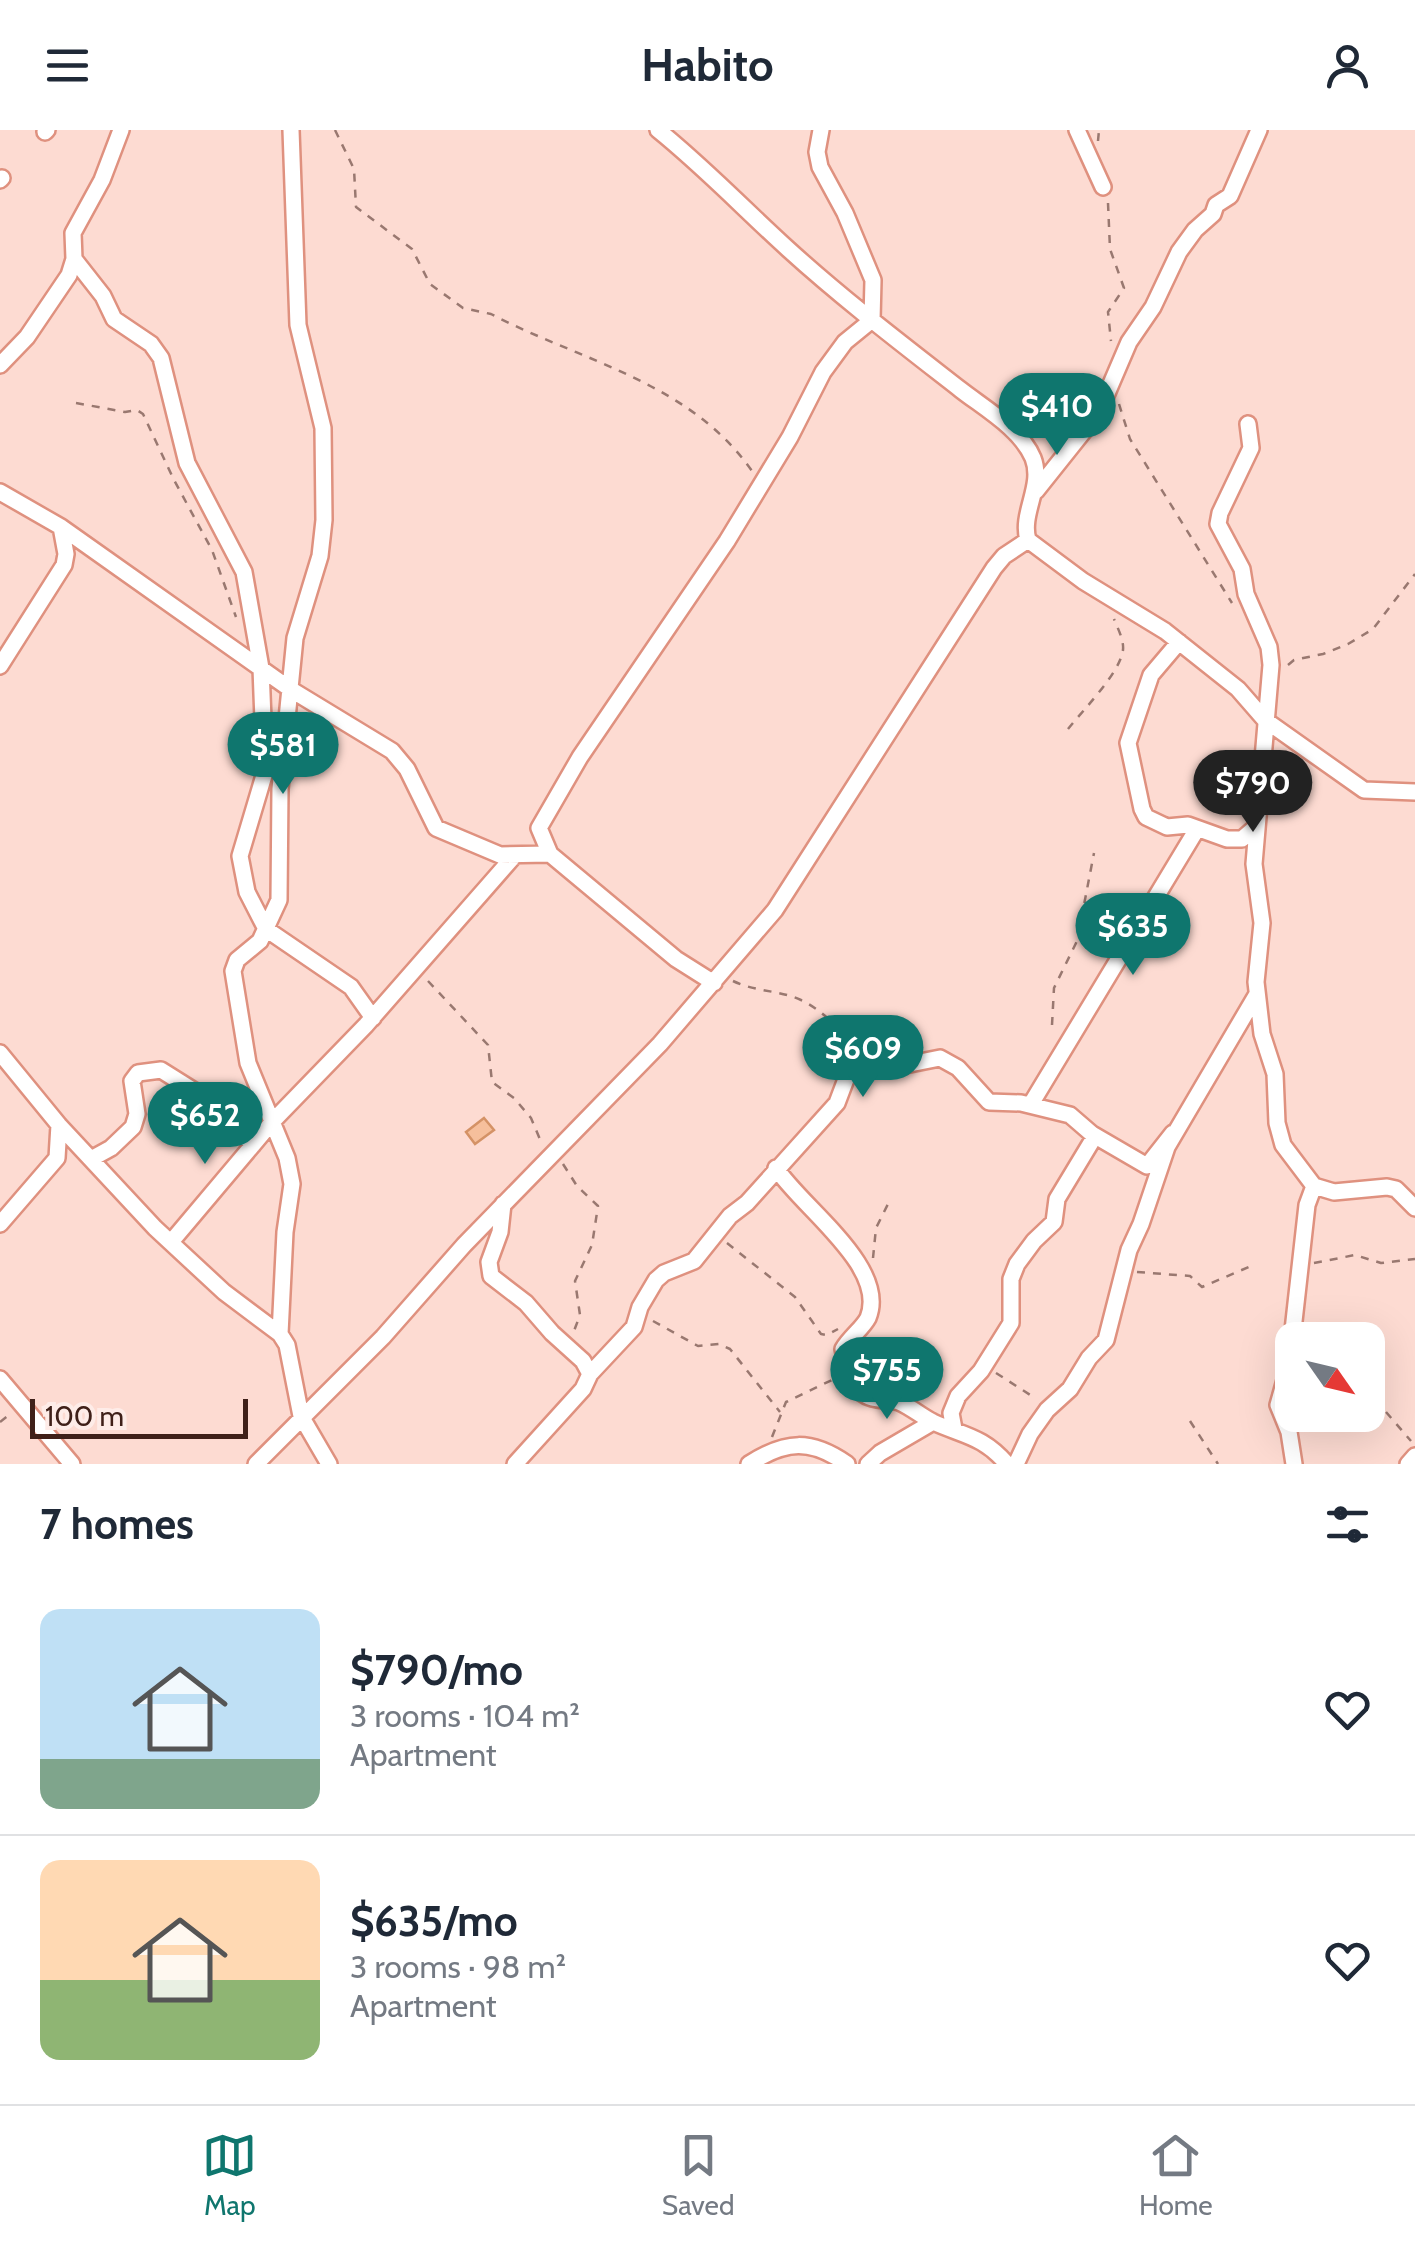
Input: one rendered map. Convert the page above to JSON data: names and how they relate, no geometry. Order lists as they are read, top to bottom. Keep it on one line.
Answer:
{"scale_bar":"100 m","north":"bottom right","page":{"header":"Habito","price":["$410","$581","$790","$635","$609","$652","$755"],"scale":"100 m","heading":"7 homes","list":[{"name":"$790/mo","note":"3 rooms · 104 m² · Apartment"},{"name":"$635/mo","note":"3 rooms · 98 m² · Apartment"}],"tabs":["Map","Saved","Home"]}}
